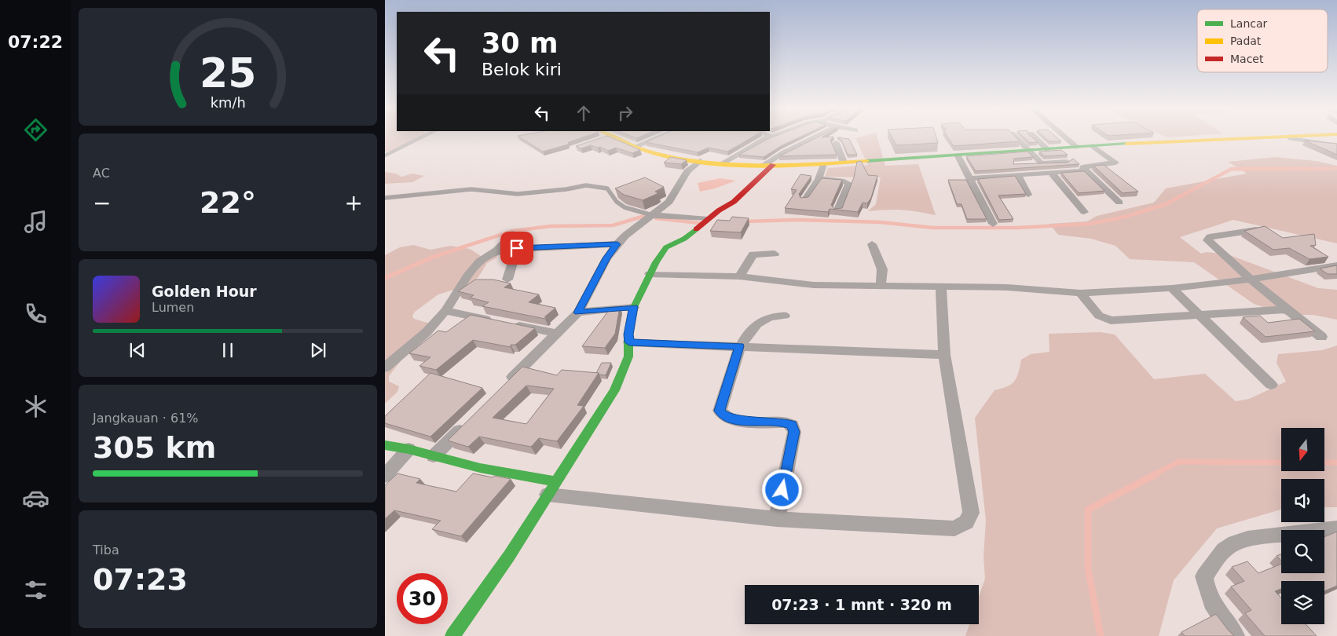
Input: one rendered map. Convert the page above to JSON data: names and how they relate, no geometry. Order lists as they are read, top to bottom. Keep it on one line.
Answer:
{"legend":["Lancar","Padat","Macet"],"north":"bottom","page":{"tabs":"07:22","turn":["30 m","Belok kiri"],"tile":["AC",["Jangkauan · 61%","305 km"],["Tiba","07:23"]],"heat":["−","22°","+"],"song":["Golden Hour","Lumen"],"limit":"30","trip":"07:23 · 1 mnt · 320 m","gauge":["25","km/h"]}}
